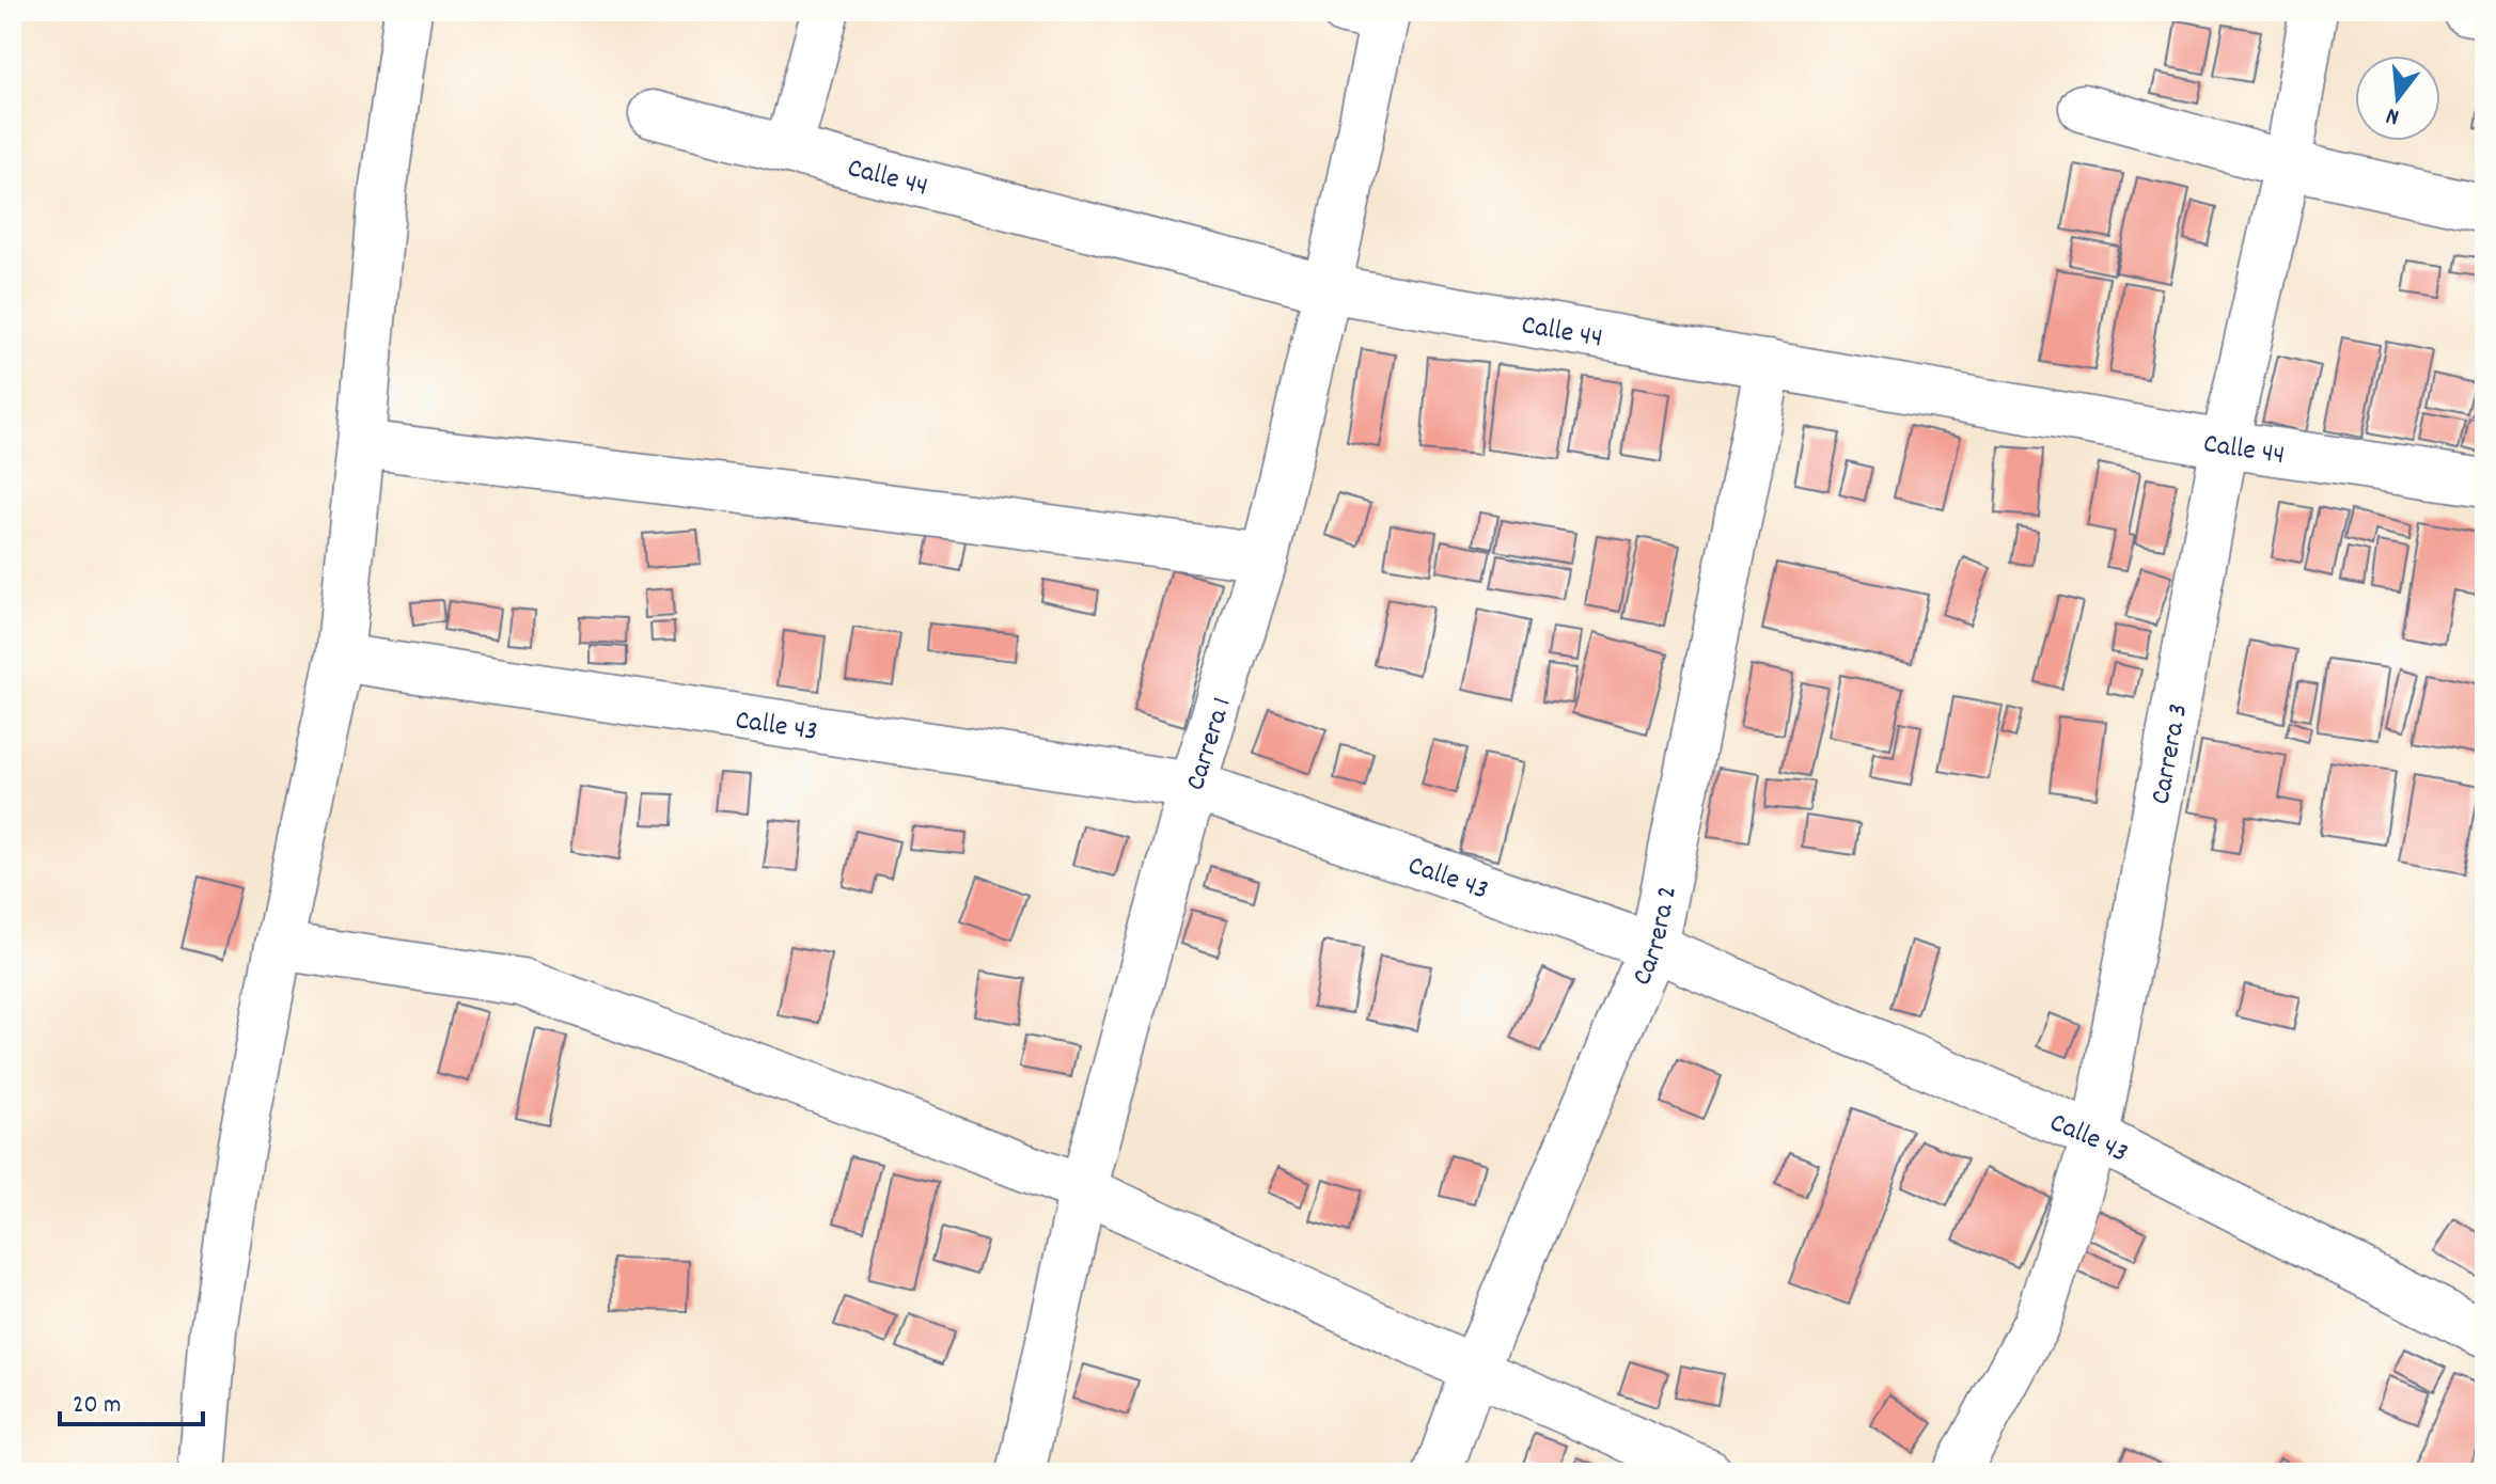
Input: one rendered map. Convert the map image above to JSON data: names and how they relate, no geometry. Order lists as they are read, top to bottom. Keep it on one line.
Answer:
{"streets":{"street":["Calle 44","Calle 43","Carrera 1","Carrera 3","Carrera 2"]},"crossings":[["Calle 44","Carrera 1"],["Calle 44","Carrera 3"],["Calle 44","Carrera 2"],["Calle 43","Carrera 1"],["Calle 43","Carrera 3"],["Calle 43","Carrera 2"]],"scale_bar":"20 m","north":"bottom"}
